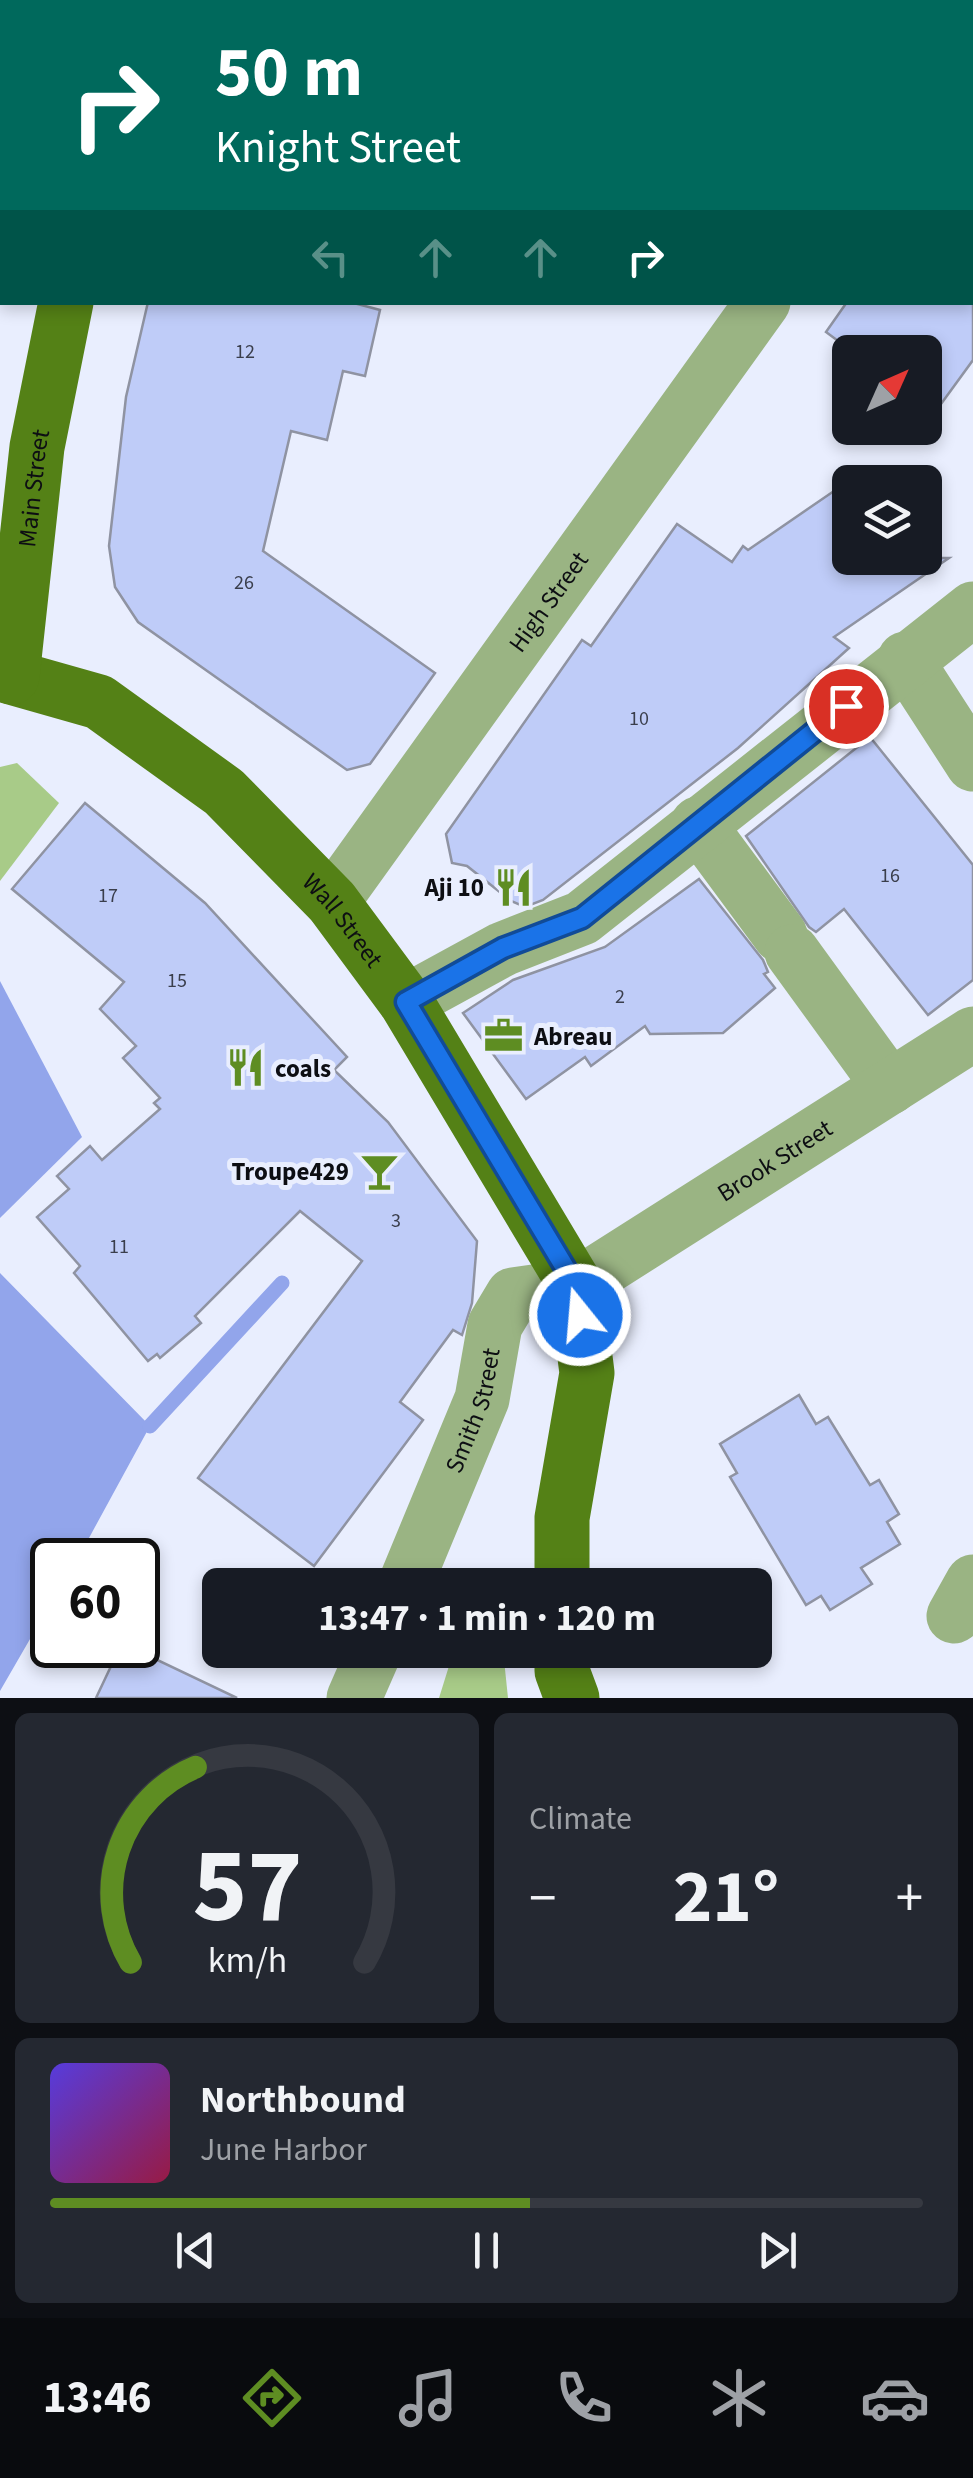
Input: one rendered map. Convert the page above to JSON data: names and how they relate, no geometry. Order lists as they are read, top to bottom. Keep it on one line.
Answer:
{"streets":{"main road":["Main Street","Wall Street"],"street":["High Street","Brook Street","Smith Street"]},"crossings":[["Main Street","Wall Street"],["High Street","Wall Street"],["Wall Street","Brook Street"],["Wall Street","Smith Street"],["Brook Street","Smith Street"]],"places":{"restaurant":["Aji 10","coals"],"office":["Abreau"],"bar":["Troupe429"]},"house_numbers":["12","26","10","16","17","15","2","3","11"],"north":"top right","page":{"turn":["50 m","Knight Street"],"limit":"60","trip":"13:47 · 1 min · 120 m","tile":"Climate","heat":["−","21°","+"],"song":["Northbound","June Harbor"],"tabs":"13:46","gauge":["57","km/h"]}}
